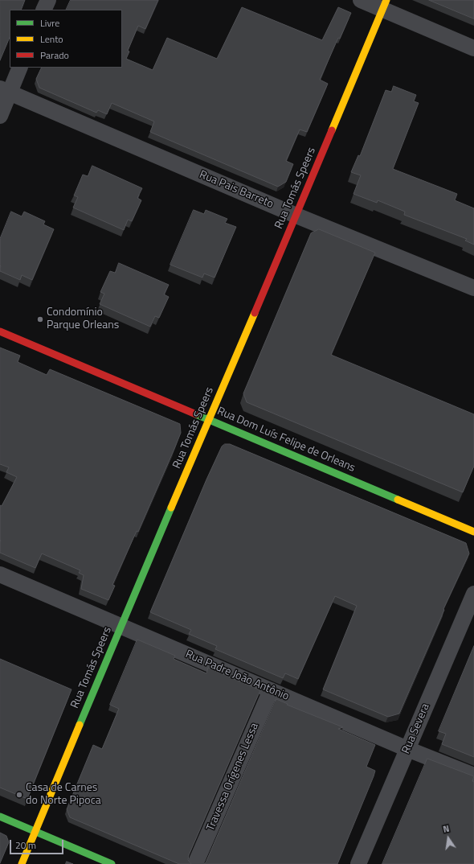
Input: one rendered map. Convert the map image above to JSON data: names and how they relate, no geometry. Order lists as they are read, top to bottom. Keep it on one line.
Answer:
{"streets":{"street":["Rua Tomás Speers","Rua Pais Barreto","Rua Dom Luís Felipe de Orleans","Rua Padre João Antônio","Rua Severa","Travessa Orígenes Lessa"]},"crossings":[["Rua Tomás Speers","Rua Pais Barreto"],["Rua Tomás Speers","Rua Dom Luís Felipe de Orleans"],["Rua Tomás Speers","Rua Padre João Antônio"],["Rua Padre João Antônio","Rua Severa"],["Rua Padre João Antônio","Travessa Orígenes Lessa"]],"places":["Condomínio Parque Orleans","Casa de Carnes do Norte Pipoca"],"legend":["Livre","Lento","Parado"],"scale_bar":"20 m","north":"top"}
